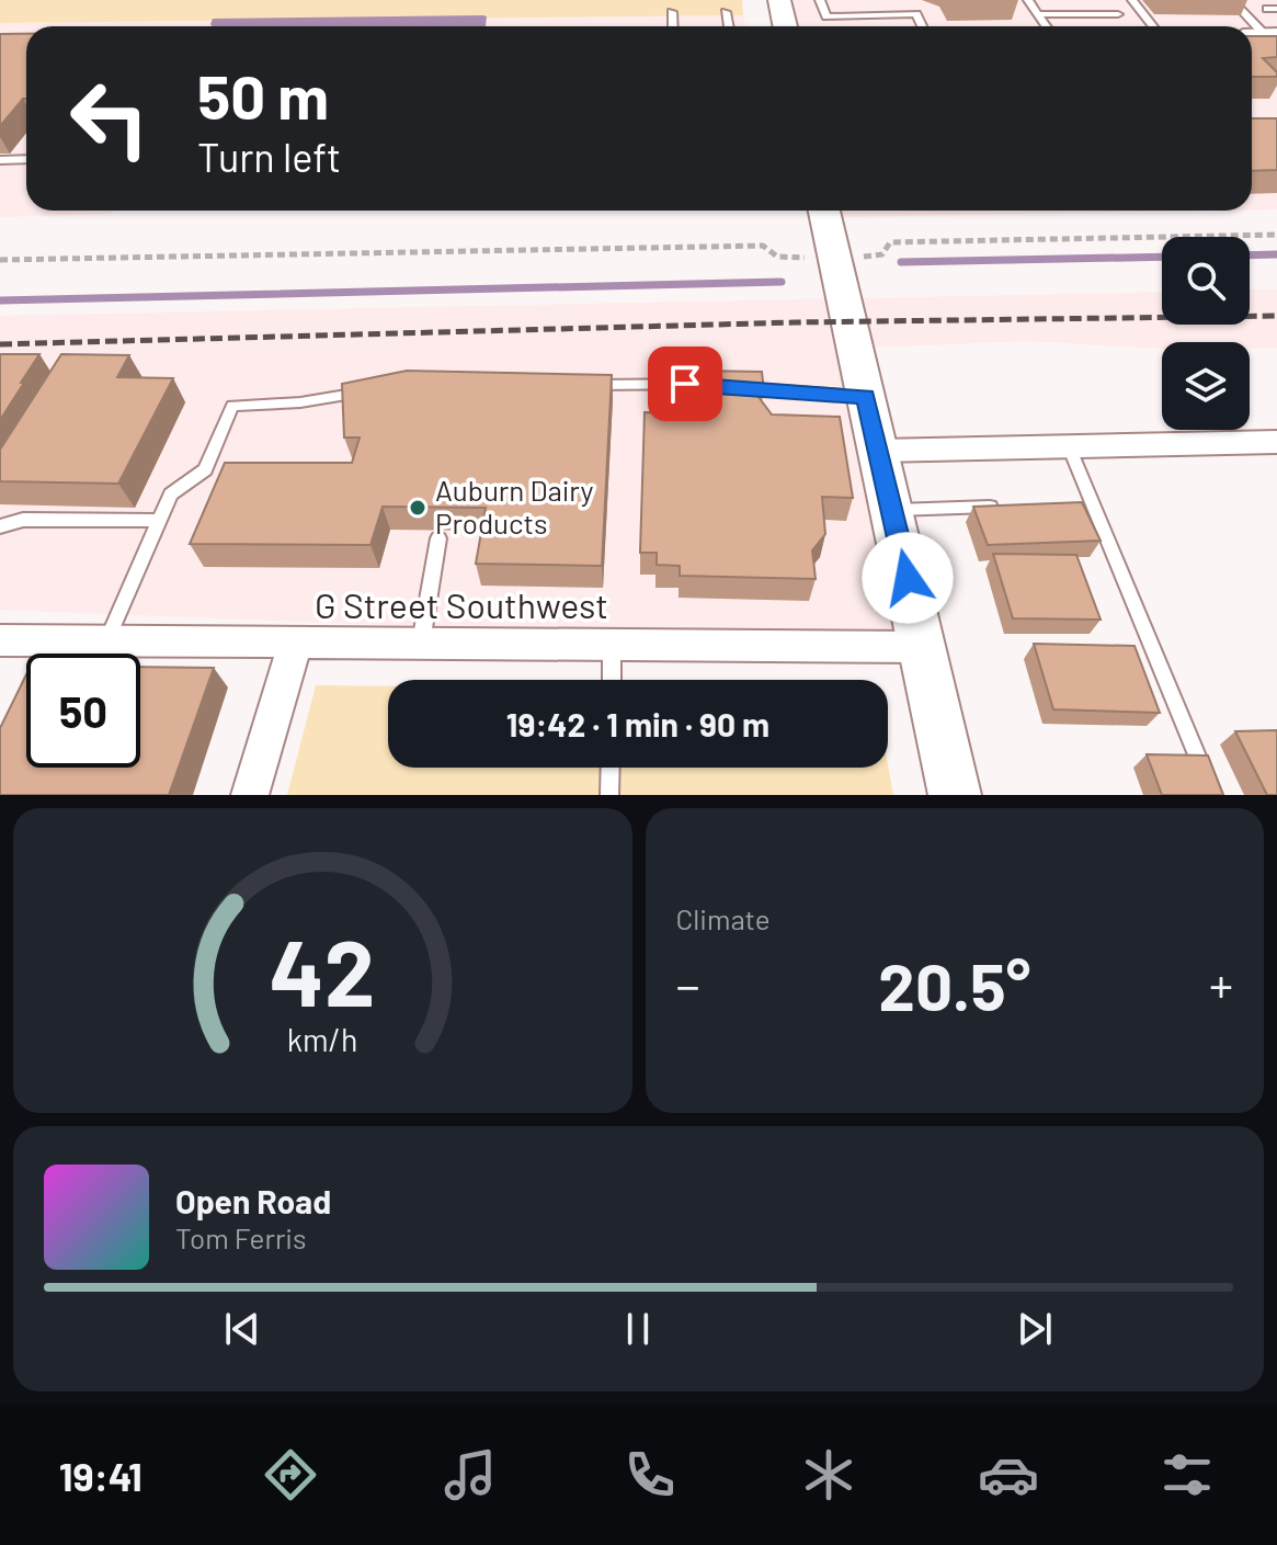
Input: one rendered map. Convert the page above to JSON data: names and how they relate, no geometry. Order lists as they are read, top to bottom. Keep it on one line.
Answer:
{"streets":{"street":["G Street Southwest"]},"places":["Auburn Dairy Products"],"page":{"turn":["50 m","Turn left"],"limit":"50","trip":"19:42 · 1 min · 90 m","tile":"Climate","heat":["−","20.5°","+"],"song":["Open Road","Tom Ferris"],"tabs":"19:41","gauge":["42","km/h"]}}
